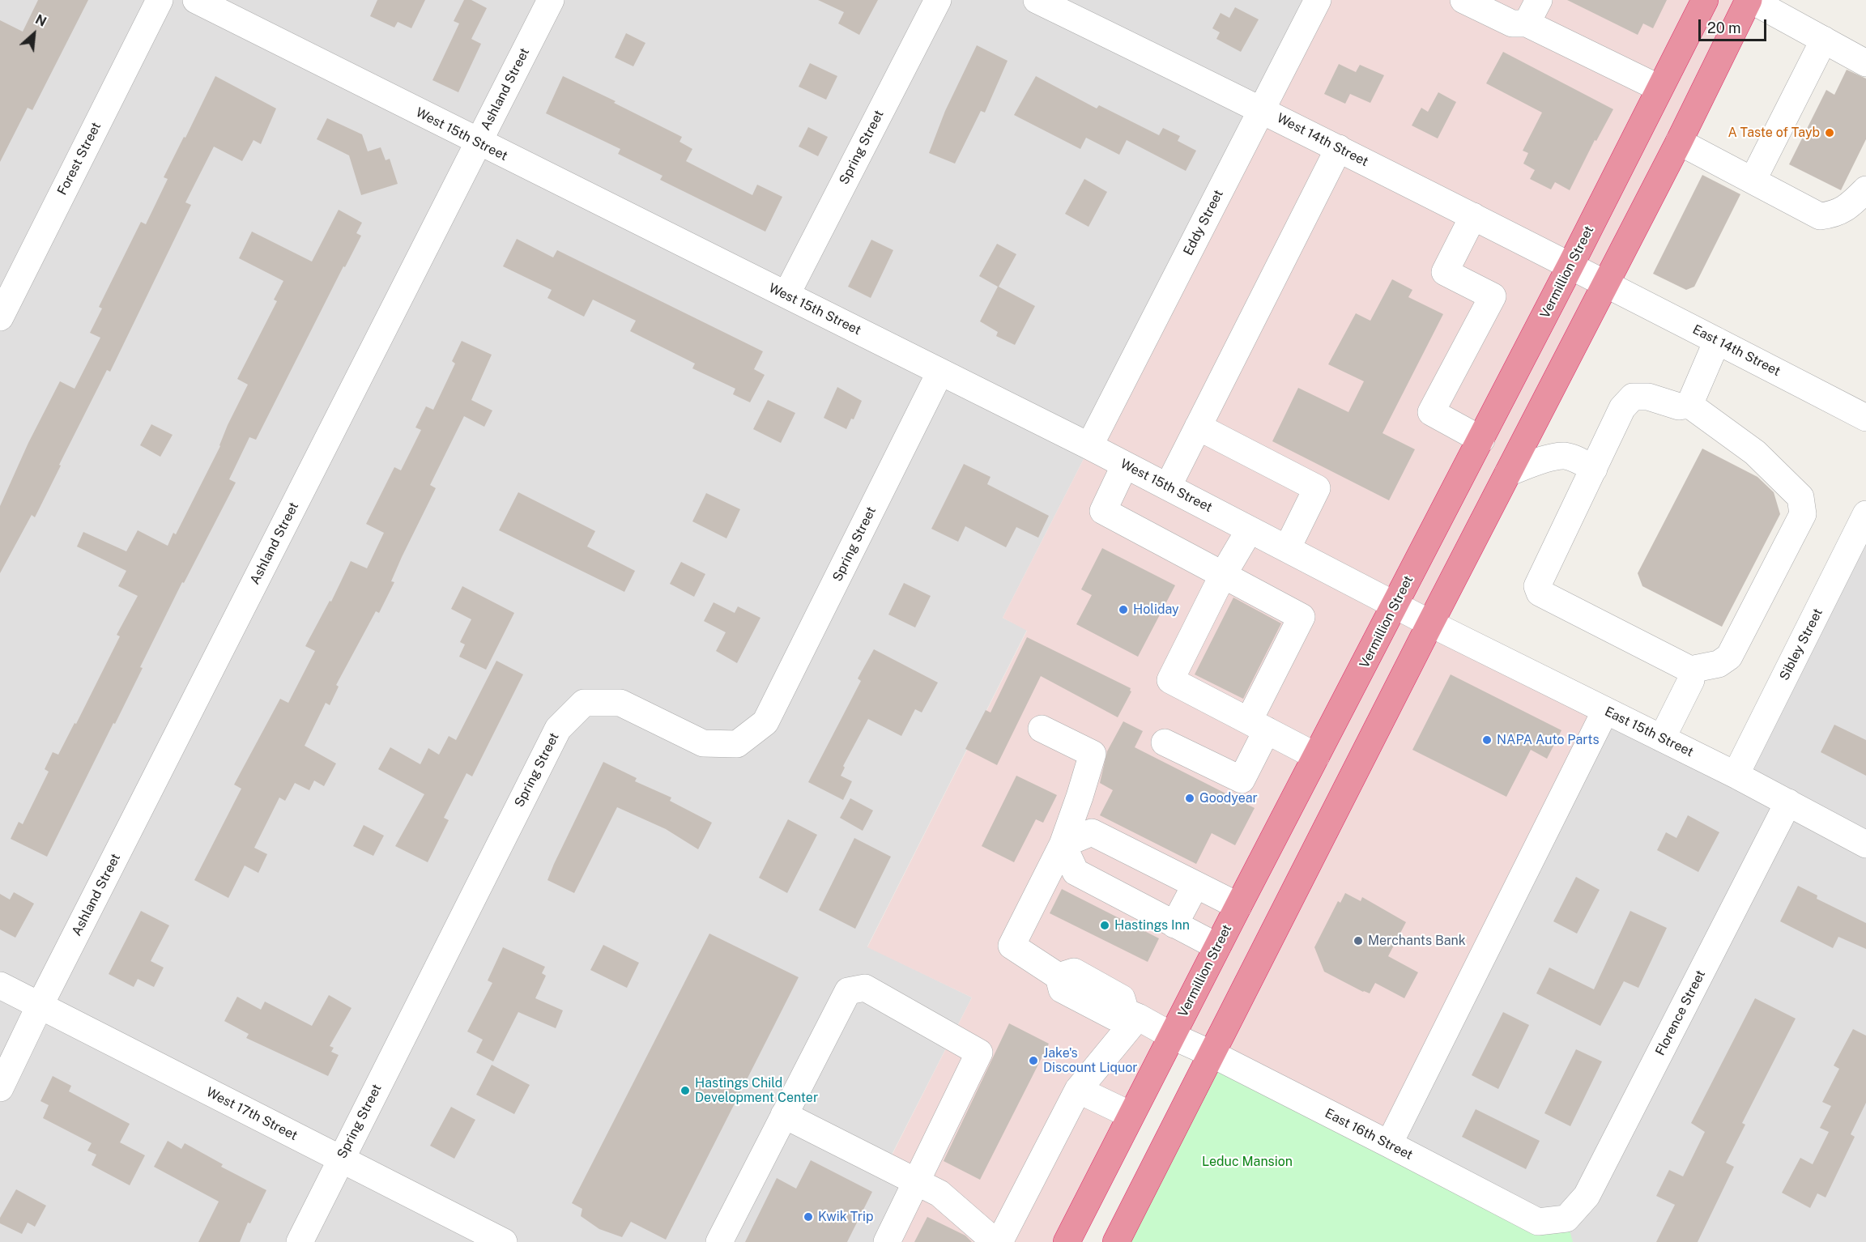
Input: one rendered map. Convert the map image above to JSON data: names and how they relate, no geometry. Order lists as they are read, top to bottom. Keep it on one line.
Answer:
{"streets":{"highway":["Vermillion Street"],"street":["Ashland Street","West 15th Street","West 14th Street","Spring Street","Forest Street","Eddy Street","East 14th Street","Sibley Street","East 15th Street","Florence Street","West 17th Street","East 16th Street"]},"crossings":[["Ashland Street","West 15th Street"],["Ashland Street","West 17th Street"],["West 15th Street","Spring Street"],["West 15th Street","Eddy Street"],["West 15th Street","Vermillion Street"],["West 15th Street","East 15th Street"],["West 14th Street","Eddy Street"],["West 14th Street","Vermillion Street"],["West 14th Street","East 14th Street"],["Spring Street","West 17th Street"],["Vermillion Street","East 16th Street"],["Sibley Street","East 15th Street"],["East 15th Street","Florence Street"],["Florence Street","East 16th Street"]],"parks":["Leduc Mansion"],"places":["A Taste of Tayb","Holiday","NAPA Auto Parts","Goodyear","Hastings Inn","Merchants Bank","Jake's Discount Liquor","Hastings Child Development Center","Kwik Trip"],"scale_bar":"20 m","north":"top right"}
